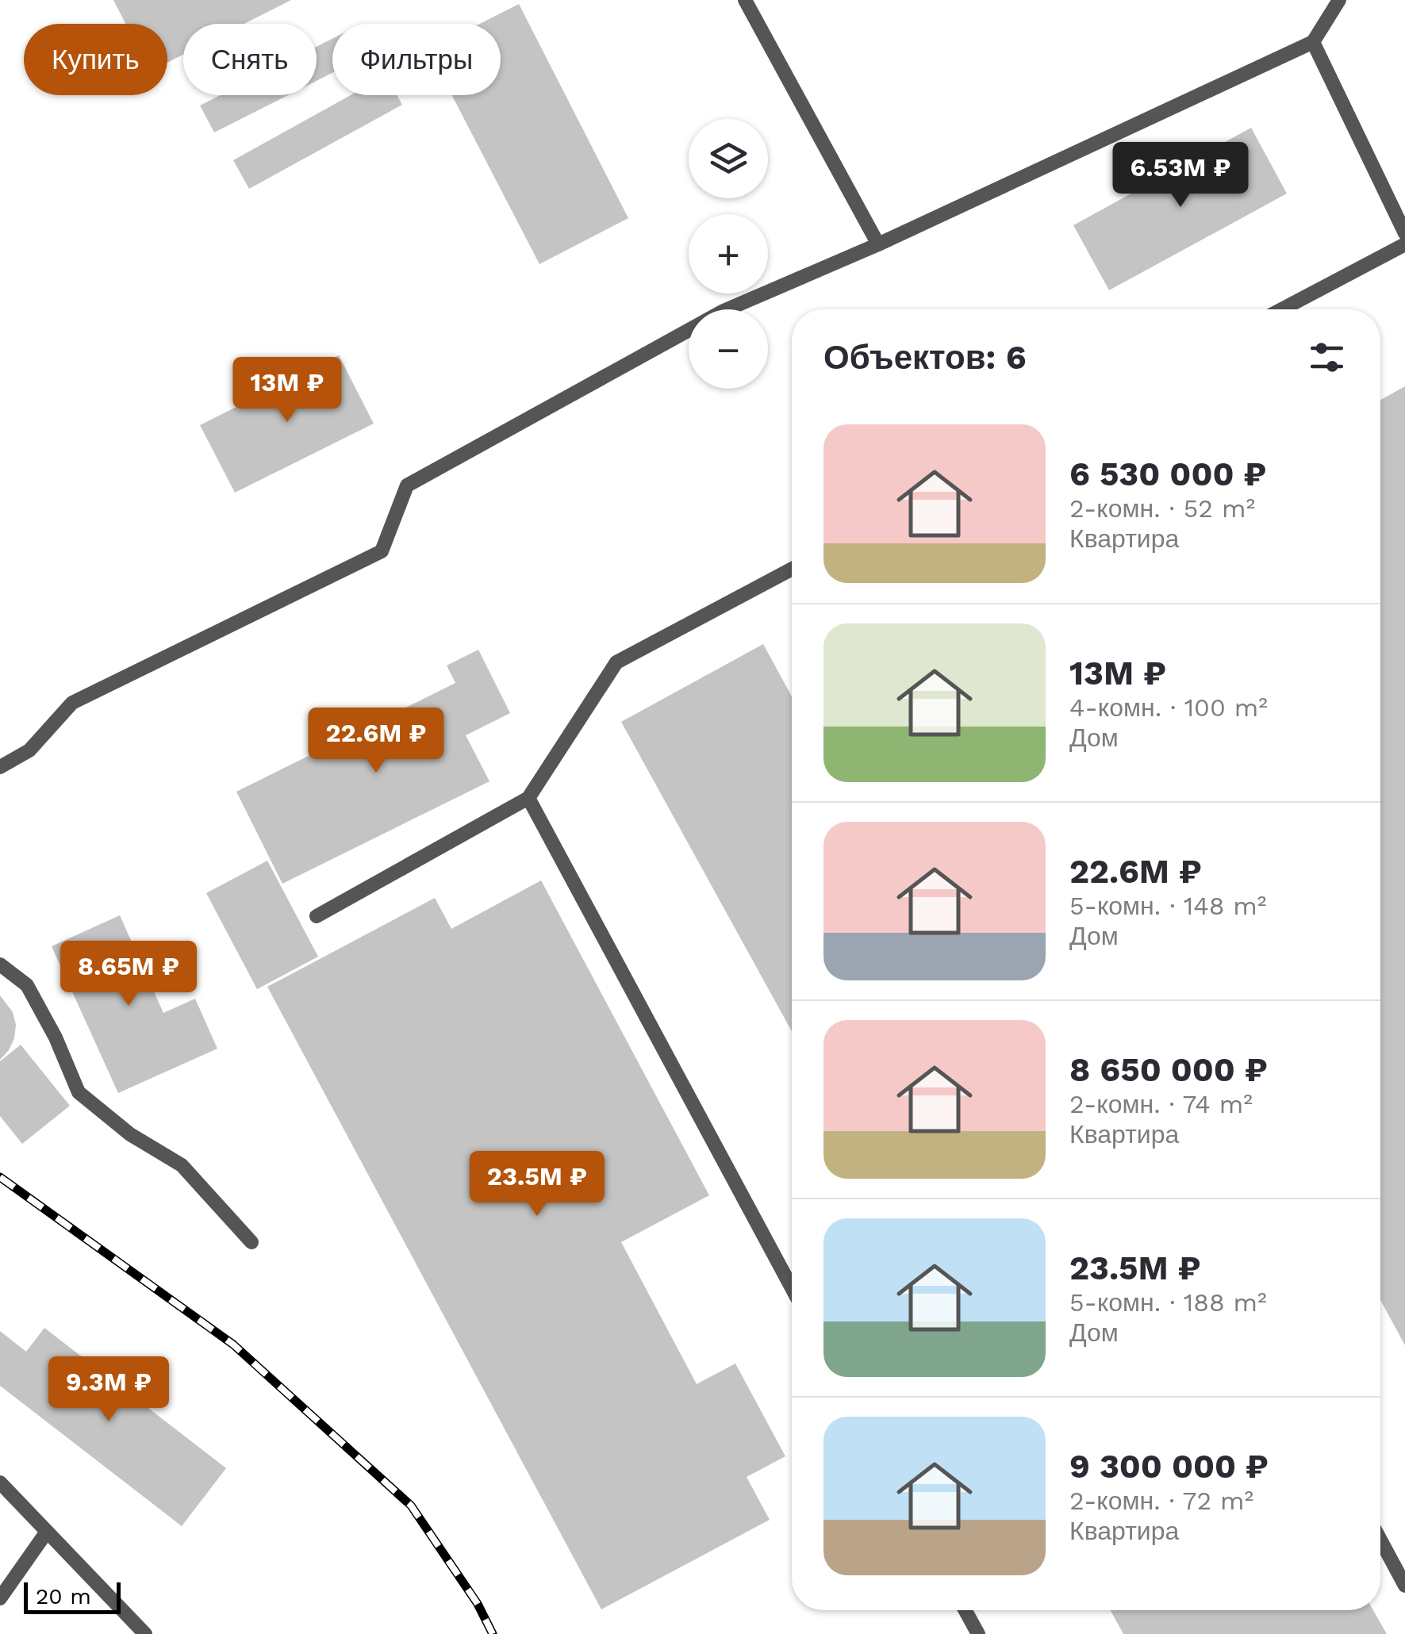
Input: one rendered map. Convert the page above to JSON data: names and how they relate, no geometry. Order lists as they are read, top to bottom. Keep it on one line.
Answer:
{"scale_bar":"20 m","page":{"chip":["Купить","Снять","Фильтры"],"map_buttons":["+","−"],"price":["6.53M ₽","13M ₽","22.6M ₽","8.65M ₽","23.5M ₽","9.3M ₽"],"heading":"Объектов: 6","list":[{"name":"6 530 000 ₽","note":"2-комн. · 52 m² · Квартира"},{"name":"13M ₽","note":"4-комн. · 100 m² · Дом"},{"name":"22.6M ₽","note":"5-комн. · 148 m² · Дом"},{"name":"8 650 000 ₽","note":"2-комн. · 74 m² · Квартира"},{"name":"23.5M ₽","note":"5-комн. · 188 m² · Дом"},{"name":"9 300 000 ₽","note":"2-комн. · 72 m² · Квартира"}],"scale":"20 m"}}
